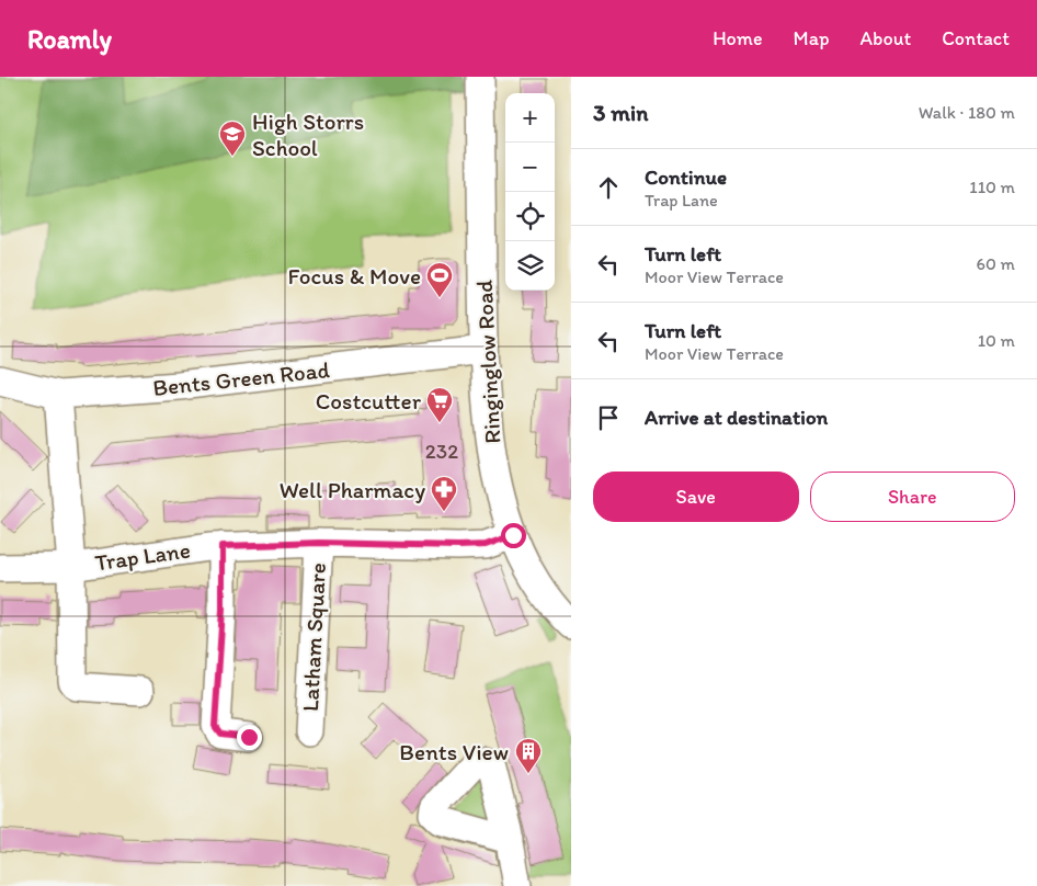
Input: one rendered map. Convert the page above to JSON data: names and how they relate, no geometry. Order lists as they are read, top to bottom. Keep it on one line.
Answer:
{"streets":{"street":["Ringinglow Road","Bents Green Road","Trap Lane","Latham Square"]},"crossings":[["Ringinglow Road","Bents Green Road"],["Ringinglow Road","Trap Lane"],["Trap Lane","Latham Square"]],"places":{"school or university":["High Storrs School"],"sports":["Focus & Move"],"supermarket":["Costcutter"],"pharmacy":["Well Pharmacy"],"building":["Bents View"]},"house_numbers":["232"],"page":{"header":"Roamly","nav":["Home","Map","About","Contact"],"heading":["3 min","Walk · 180 m"],"map_buttons":["+","−"],"list":[["Continue","Trap Lane","110 m"],["Turn left","Moor View Terrace","60 m"],["Turn left","Moor View Terrace","10 m"],"Arrive at destination"],"buttons":["Save","Share"]}}
